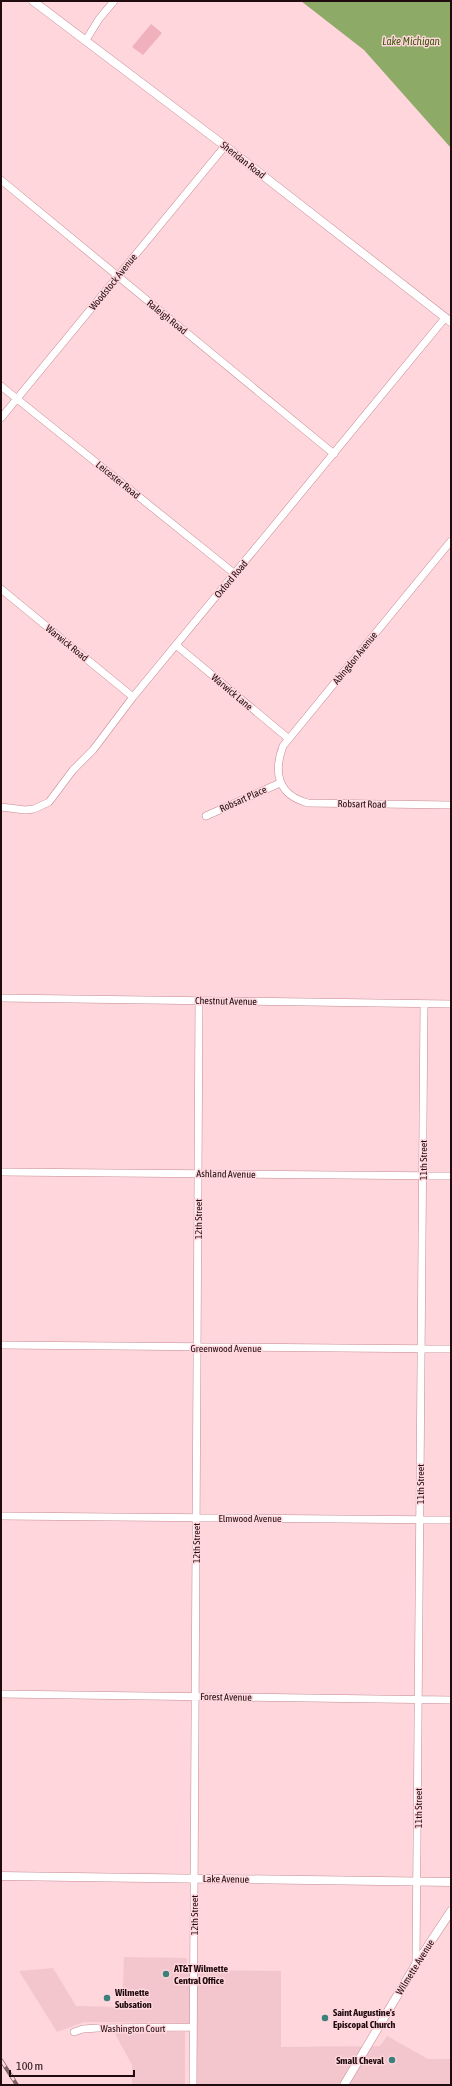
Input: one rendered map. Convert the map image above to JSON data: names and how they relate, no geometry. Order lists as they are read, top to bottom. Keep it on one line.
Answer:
{"streets":{"street":["Sheridan Road","Woodstock Avenue","Raleigh Road","Leicester Road","Oxford Road","Warwick Road","Abingdon Avenue","Warwick Lane","Robsart Place","Robsart Road","Chestnut Avenue","11th Street","Ashland Avenue","12th Street","Greenwood Avenue","Elmwood Avenue","Forest Avenue","Lake Avenue","Wilmette Avenue","Washington Court"]},"crossings":[["Sheridan Road","Woodstock Avenue"],["Sheridan Road","Oxford Road"],["Woodstock Avenue","Raleigh Road"],["Woodstock Avenue","Leicester Road"],["Raleigh Road","Oxford Road"],["Leicester Road","Oxford Road"],["Oxford Road","Warwick Road"],["Oxford Road","Warwick Lane"],["Abingdon Avenue","Warwick Lane"],["Abingdon Avenue","Robsart Place"],["Abingdon Avenue","Robsart Road"],["Robsart Place","Robsart Road"],["Chestnut Avenue","11th Street"],["Chestnut Avenue","12th Street"],["11th Street","Ashland Avenue"],["11th Street","Greenwood Avenue"],["11th Street","Elmwood Avenue"],["11th Street","Forest Avenue"],["11th Street","Lake Avenue"],["11th Street","Wilmette Avenue"],["Ashland Avenue","12th Street"],["12th Street","Greenwood Avenue"],["12th Street","Elmwood Avenue"],["12th Street","Forest Avenue"],["12th Street","Lake Avenue"],["12th Street","Washington Court"]],"water":["Lake Michigan"],"places":["AT&T Wilmette Central Office","Wilmette Subsation","Saint Augustine's Episcopal Church","Small Cheval"],"scale_bar":"100 m"}
